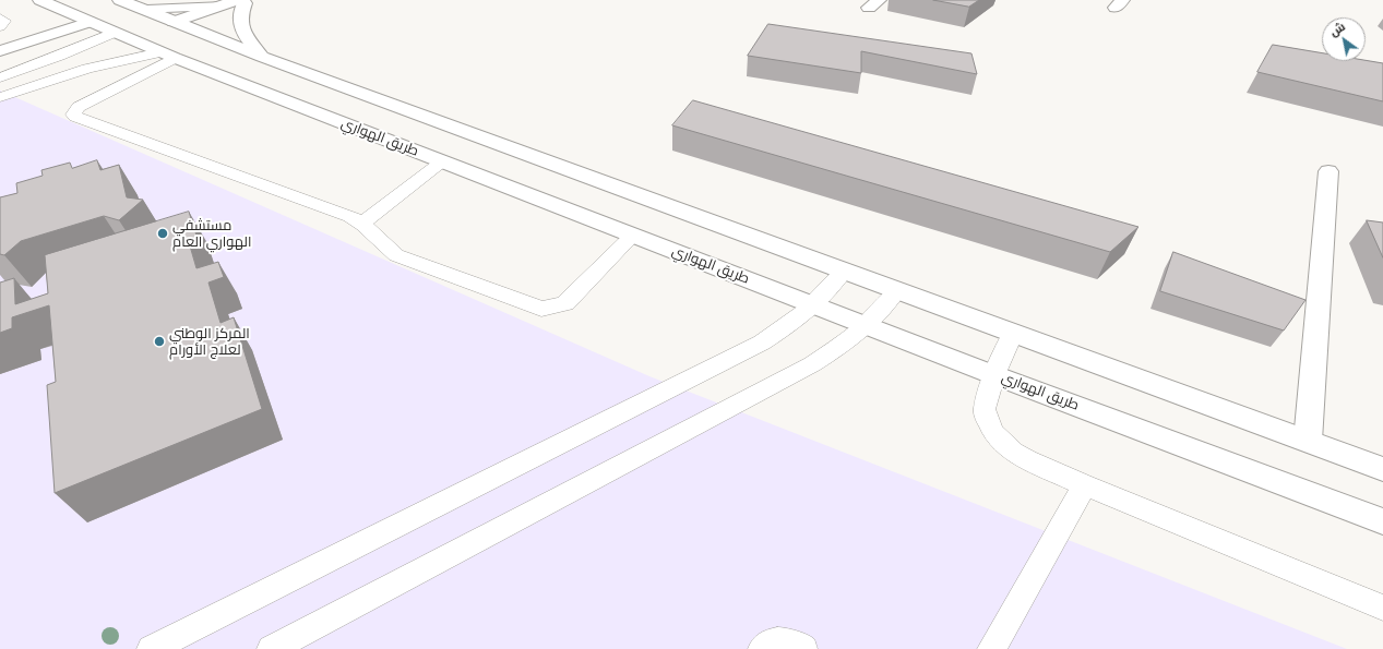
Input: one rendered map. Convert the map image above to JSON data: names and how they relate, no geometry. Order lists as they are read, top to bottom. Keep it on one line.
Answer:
{"streets":{"main road":["طريق الهواري"]},"places":["مستشفي الهواري العام","المركز الوطني لعلاج الأورام"],"north":"top left"}
